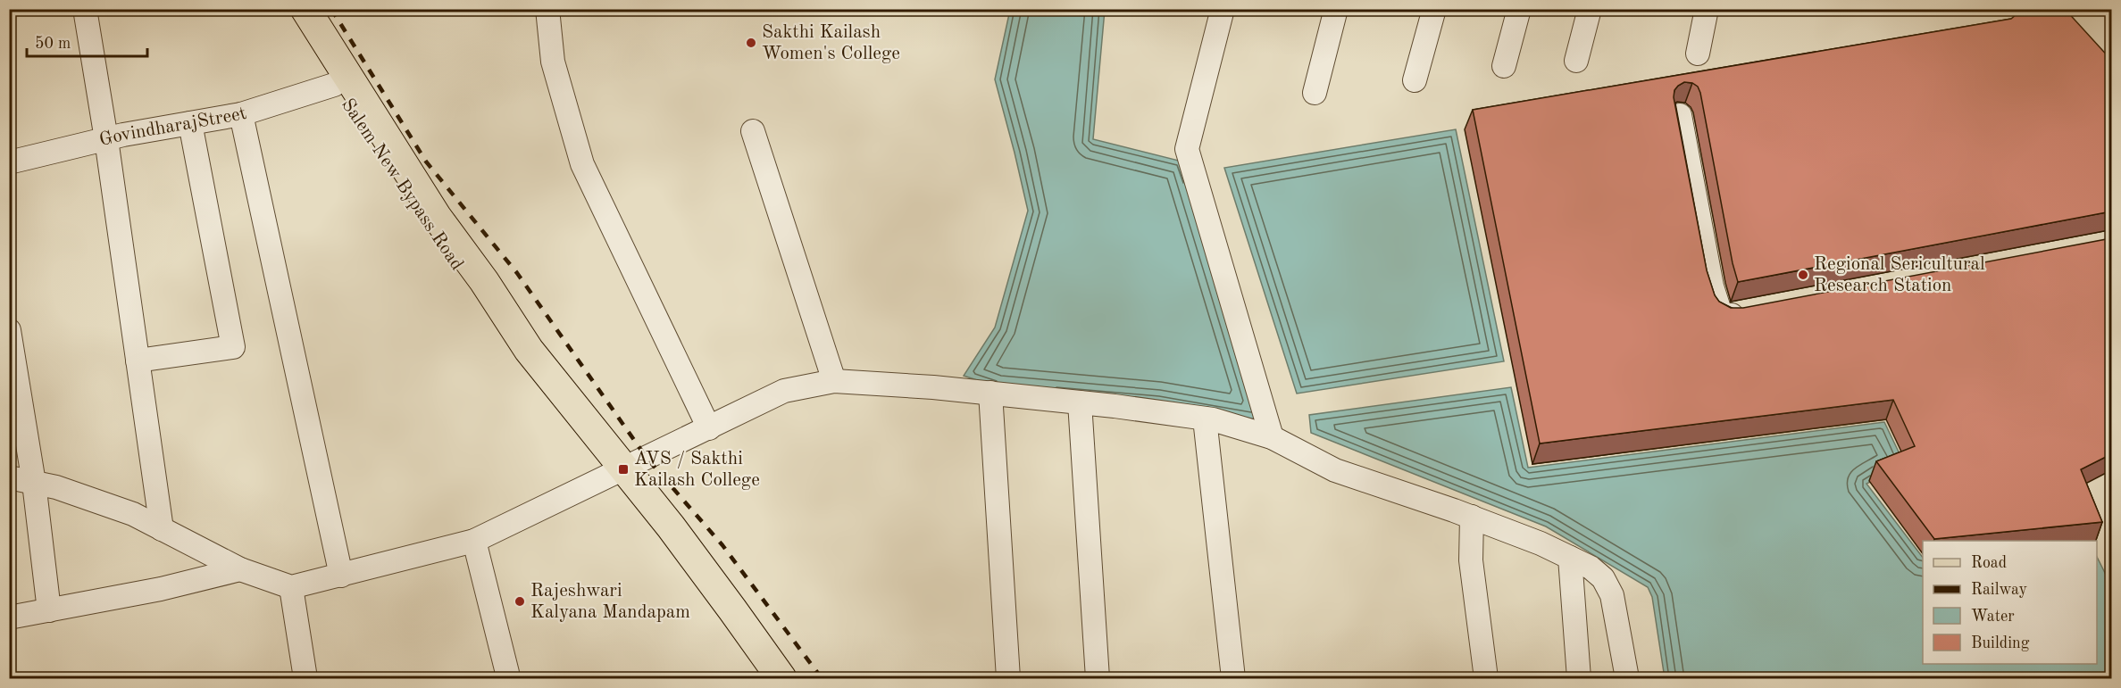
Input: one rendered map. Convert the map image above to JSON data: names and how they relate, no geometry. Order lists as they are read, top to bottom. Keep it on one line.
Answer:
{"streets":{"main road":["Salem New Bypass Road"],"street":["GovindharajStreet"]},"crossings":[["GovindharajStreet","Salem New Bypass Road"]],"places":{"other":["Sakthi Kailash Women's College","Regional Sericultural Research Station","Rajeshwari Kalyana Mandapam"],"transit":["AVS / Sakthi Kailash College"]},"legend":["Road","Railway","Water","Building"],"scale_bar":"50 m"}
